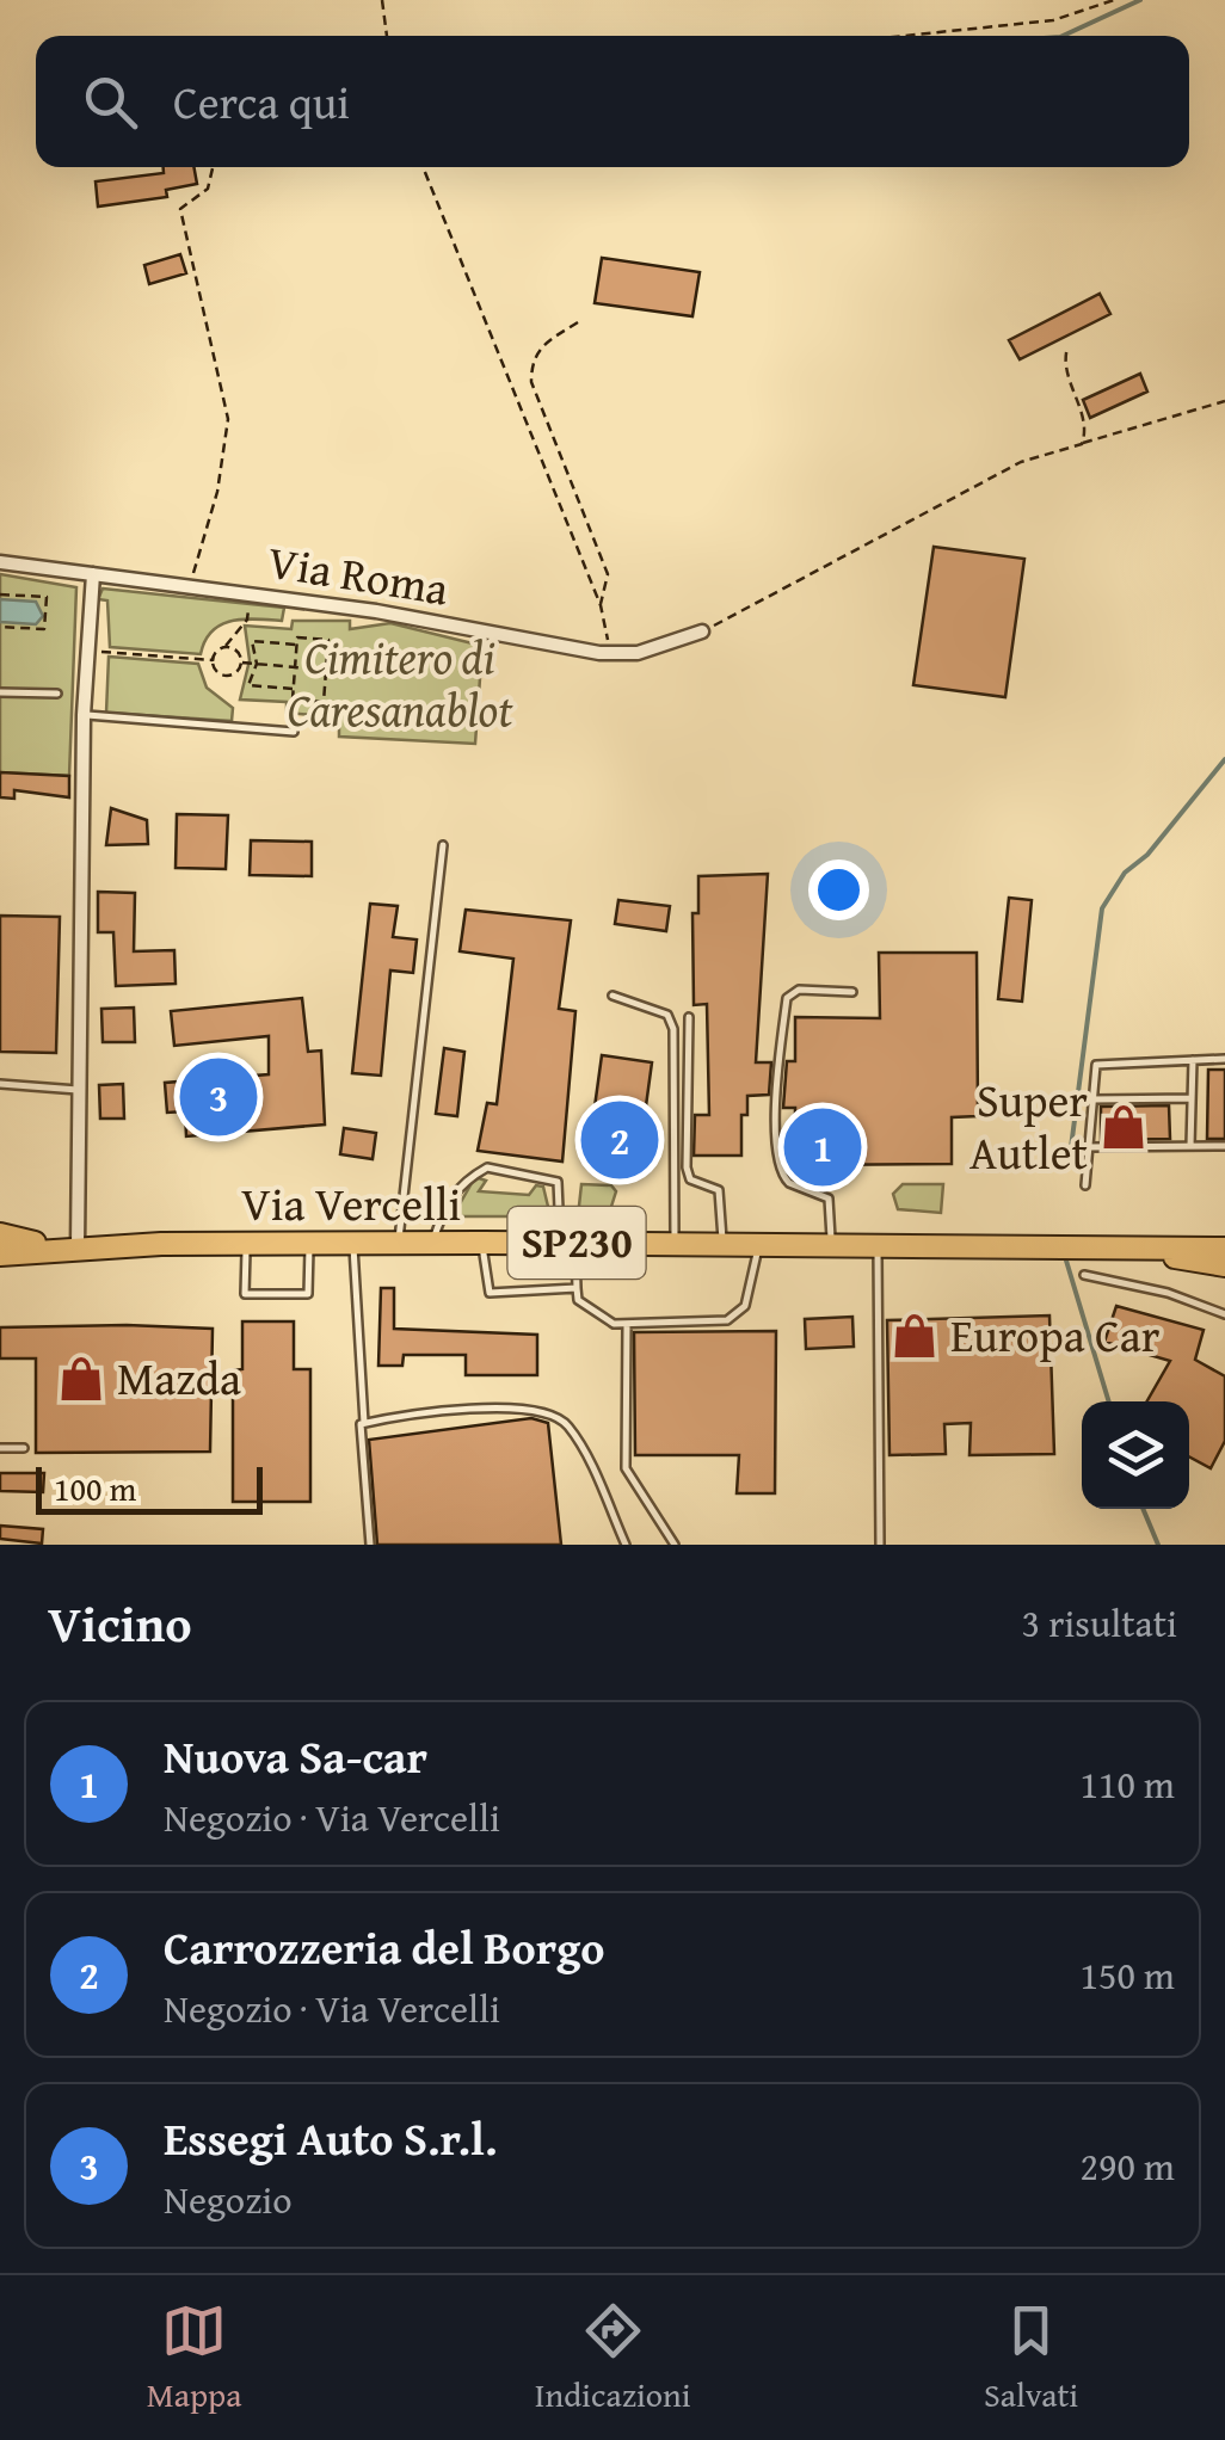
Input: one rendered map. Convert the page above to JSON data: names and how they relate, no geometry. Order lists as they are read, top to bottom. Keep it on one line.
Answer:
{"streets":{"main road":["Via Vercelli","SP230"],"street":["Via Roma"]},"parks":["Cimitero di Caresanablot"],"places":{"shop":["Super Autlet","Europa Car","Mazda"]},"scale_bar":"100 m","page":{"search":"Cerca qui","pins":["3","2","1"],"scale":"100 m","heading":["Vicino","3 risultati"],"list":[{"mark":"1","name":"Nuova Sa-car","note":"Negozio · Via Vercelli","value":"110 m"},{"mark":"2","name":"Carrozzeria del Borgo","note":"Negozio · Via Vercelli","value":"150 m"},{"mark":"3","name":"Essegi Auto S.r.l.","note":"Negozio","value":"290 m"}],"nav":["Mappa","Indicazioni","Salvati"]}}
